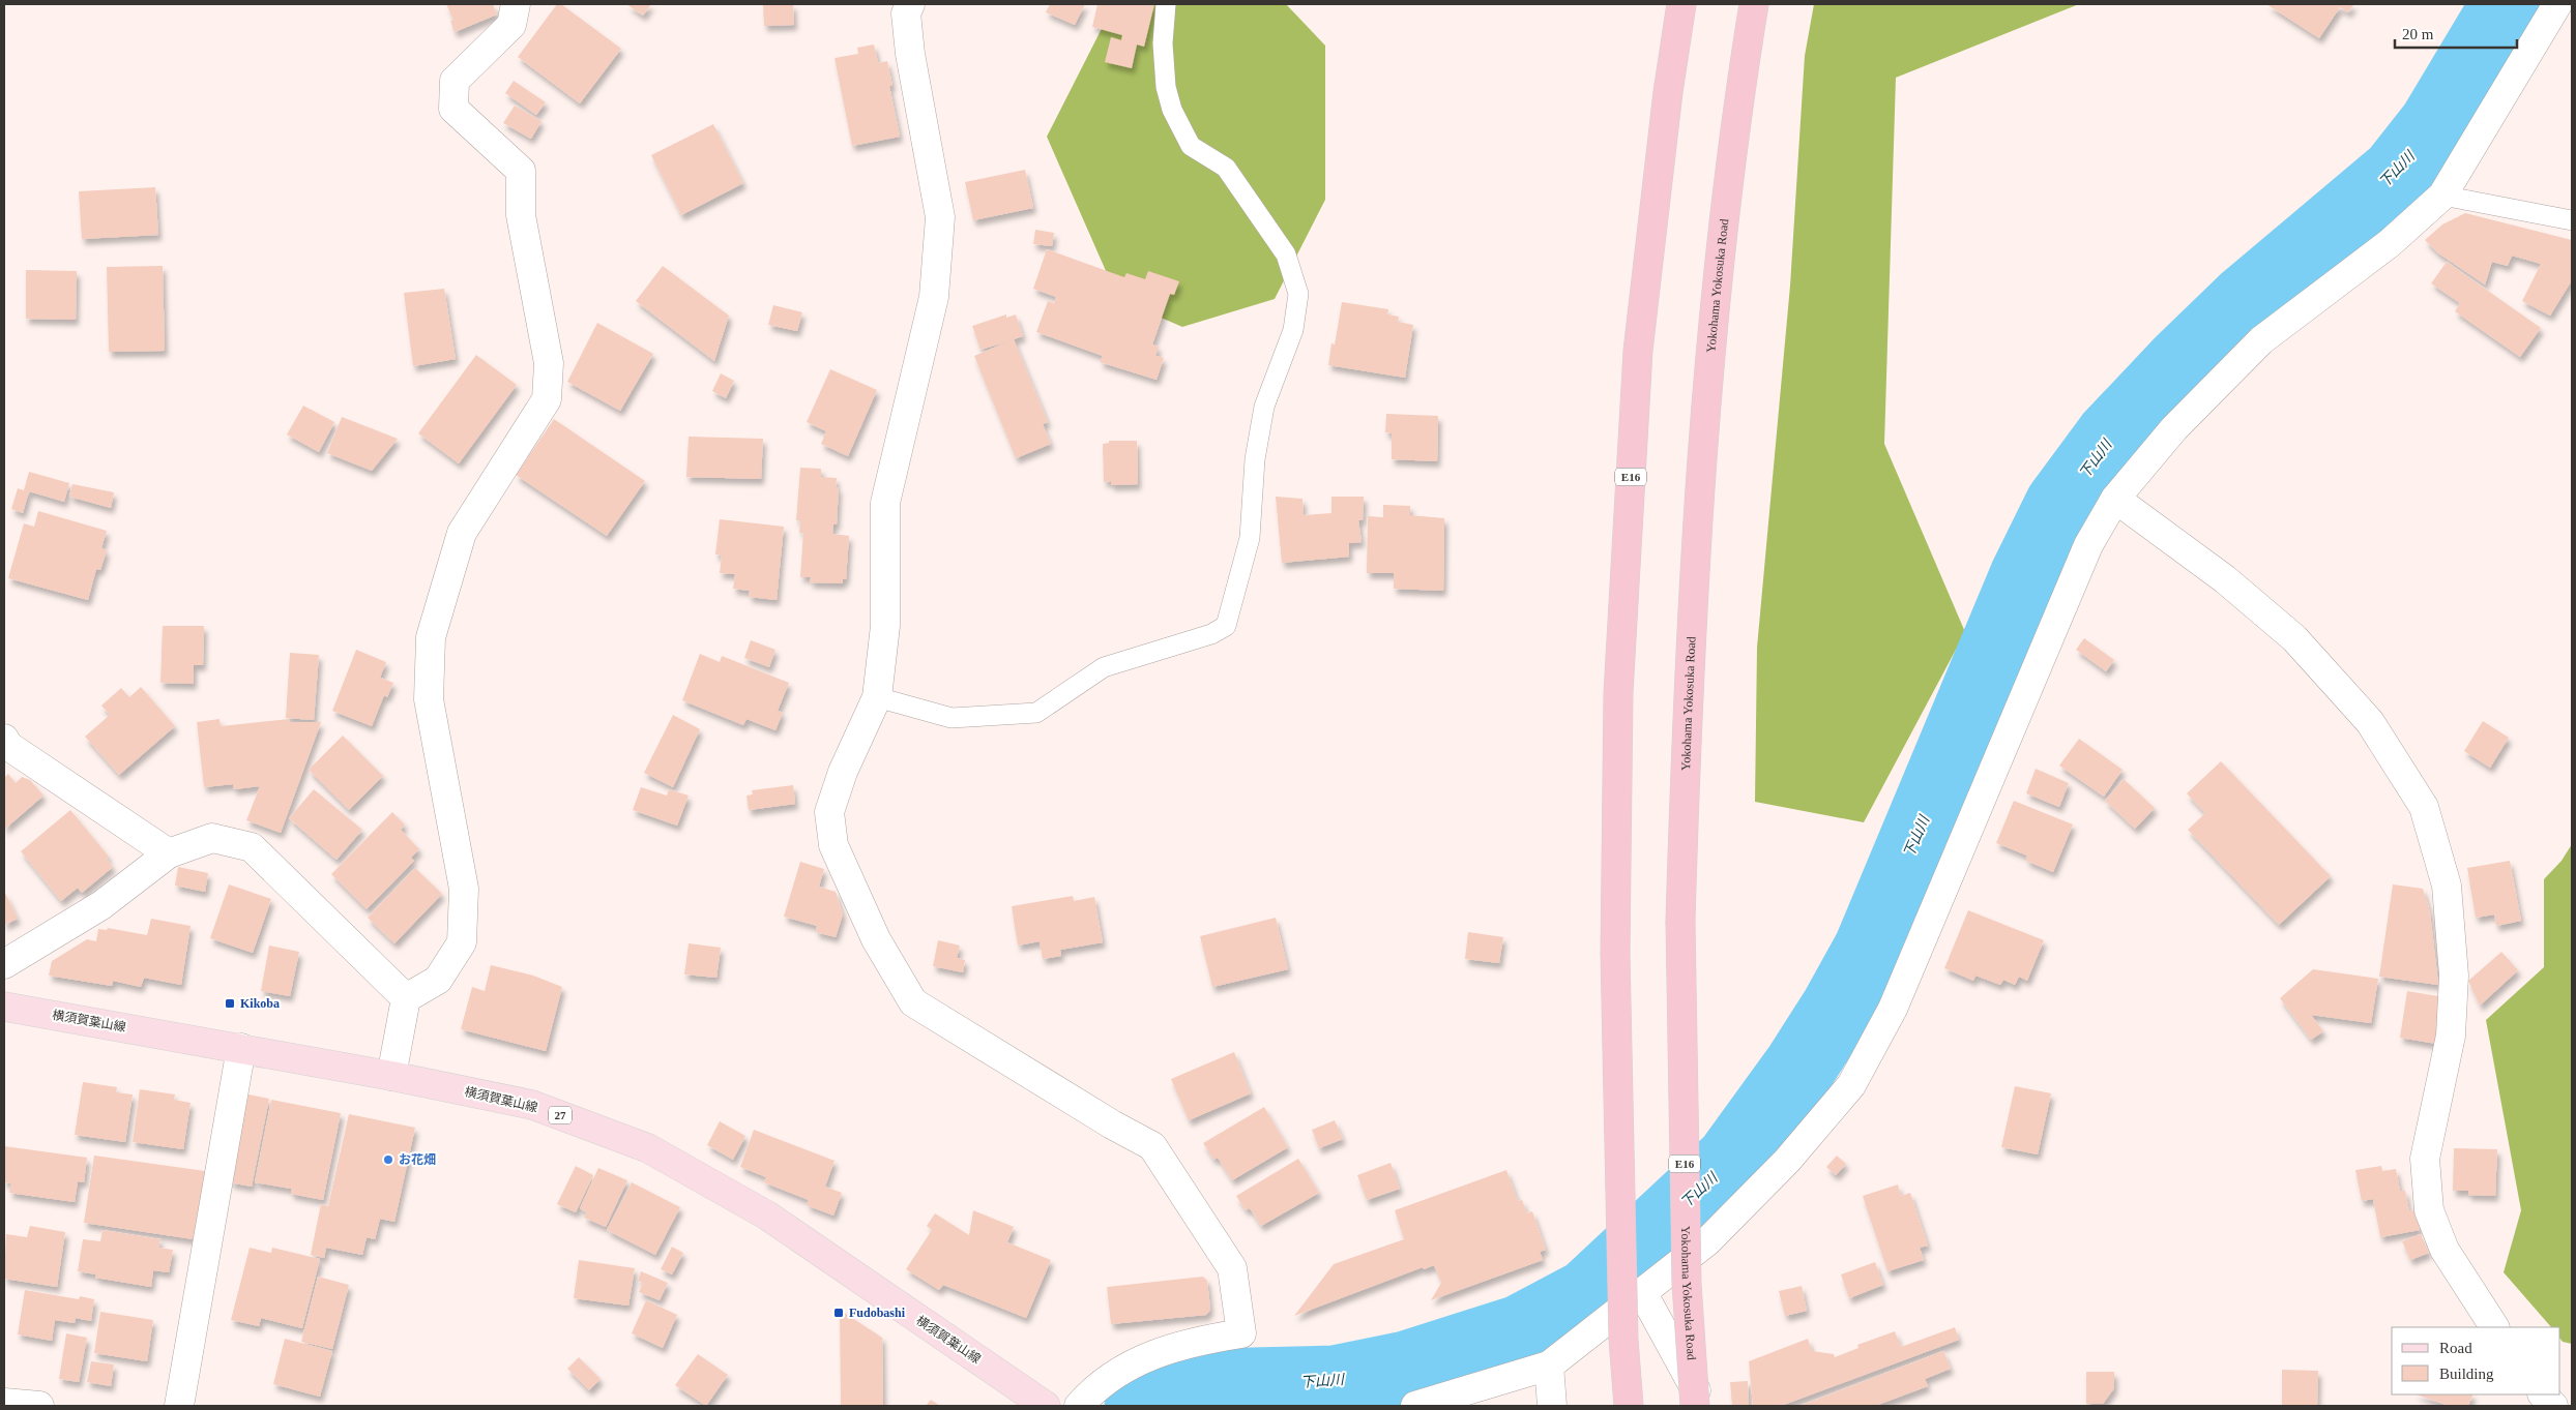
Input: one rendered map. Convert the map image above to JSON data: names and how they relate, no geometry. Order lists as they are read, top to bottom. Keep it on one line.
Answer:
{"streets":{"highway":["Yokohama Yokosuka Road","E16"],"main road":["横須賀葉山線","27"]},"water":["下山川"],"places":{"transit":["Kikoba","Fudobashi"],"other":["お花畑"]},"legend":["Road","Building"],"scale_bar":"20 m"}
